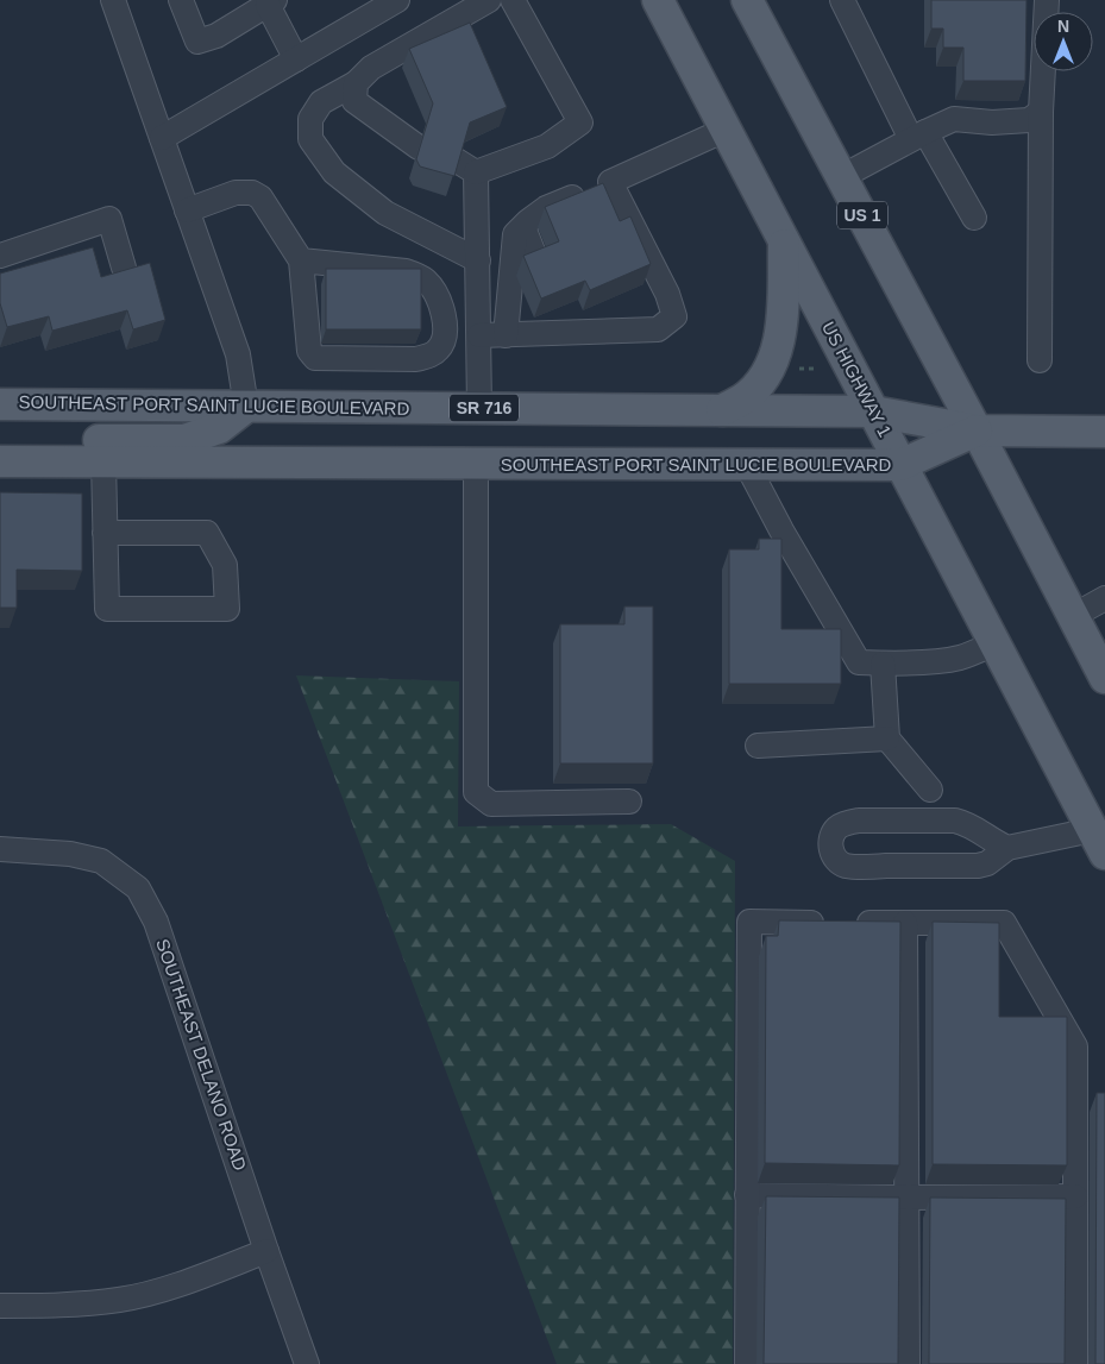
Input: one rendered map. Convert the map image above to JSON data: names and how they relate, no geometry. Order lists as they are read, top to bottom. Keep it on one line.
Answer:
{"streets":{"main road":["US 1","US HIGHWAY 1","SOUTHEAST PORT SAINT LUCIE BOULEVARD","SR 716"],"street":["SOUTHEAST DELANO ROAD"]},"crossings":[["US 1","SOUTHEAST PORT SAINT LUCIE BOULEVARD"],["US HIGHWAY 1","SOUTHEAST PORT SAINT LUCIE BOULEVARD"]],"north":"top"}
